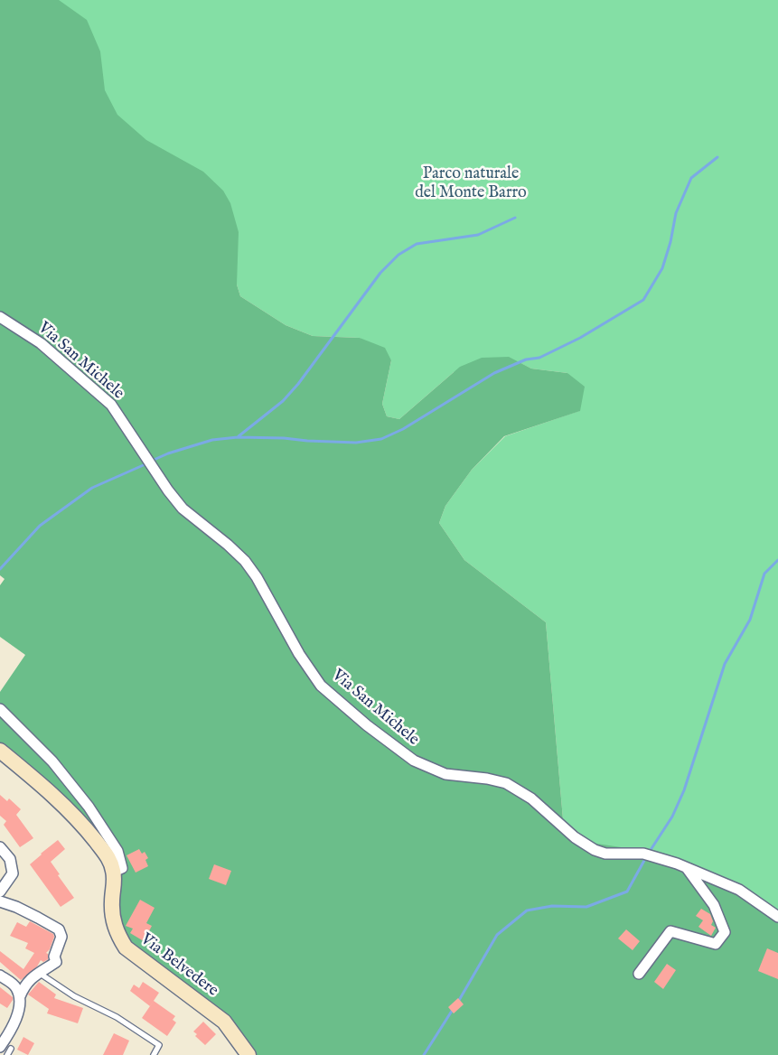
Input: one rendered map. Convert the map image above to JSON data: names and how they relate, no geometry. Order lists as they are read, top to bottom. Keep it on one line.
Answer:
{"streets":{"main road":["Via Belvedere"],"street":["Via San Michele"]},"parks":["Parco naturale del Monte Barro"]}
